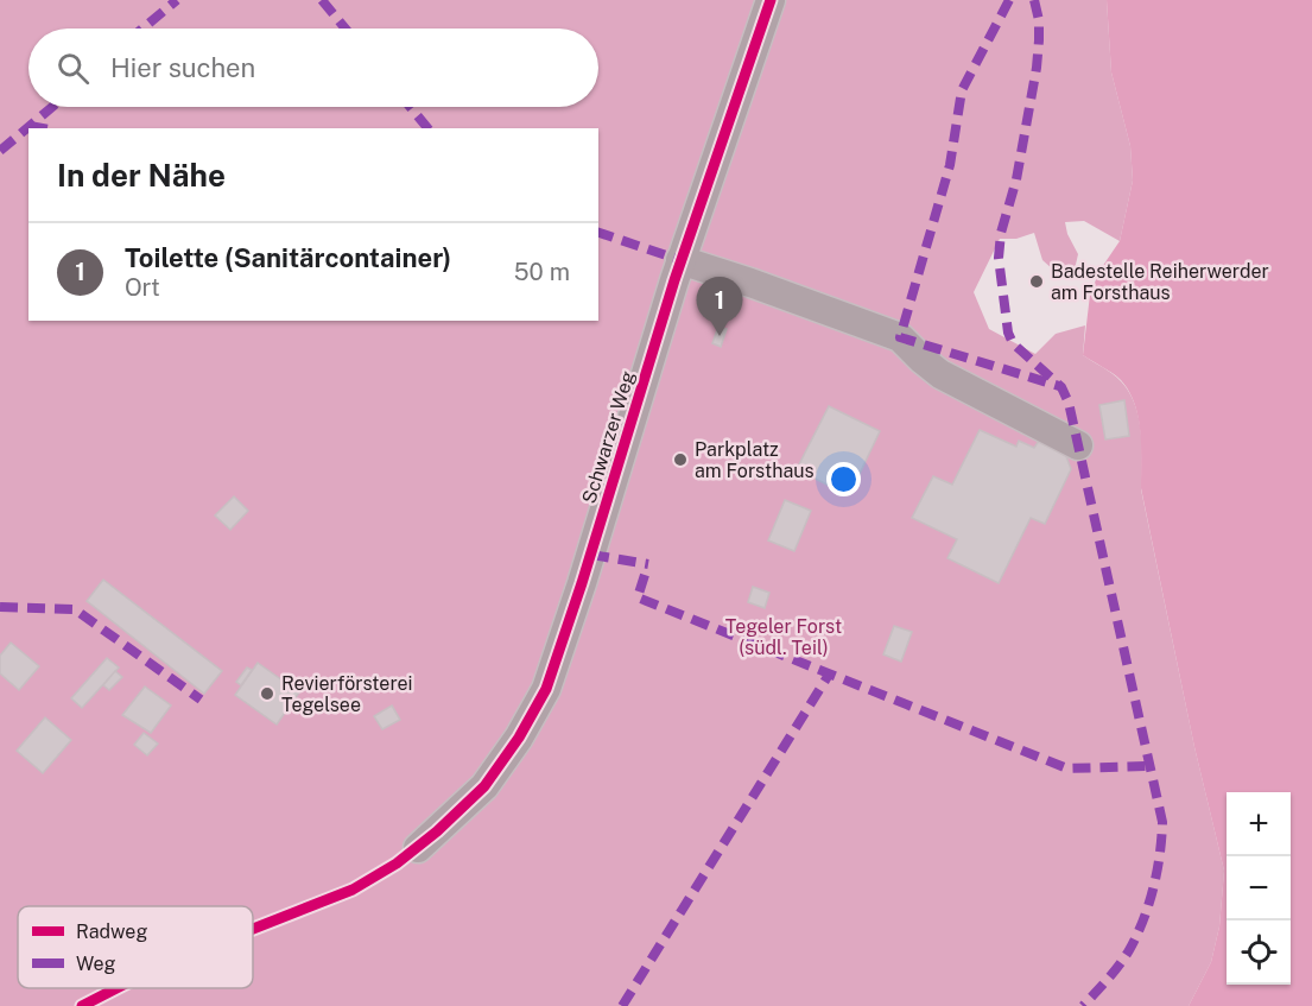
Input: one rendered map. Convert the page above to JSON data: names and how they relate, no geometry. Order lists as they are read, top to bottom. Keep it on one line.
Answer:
{"streets":{"lane":["Schwarzer Weg"]},"parks":["Tegeler Forst (südl. Teil)"],"places":["Badestelle Reiherwerder am Forsthaus","Parkplatz am Forsthaus","Revierförsterei Tegelsee"],"legend":["Radweg","Weg"],"page":{"search":"Hier suchen","heading":"In der Nähe","list":[{"mark":"1","name":"Toilette (Sanitärcontainer)","note":"Ort","value":"50 m"}],"pins":"1","map_buttons":["+","−"]}}
